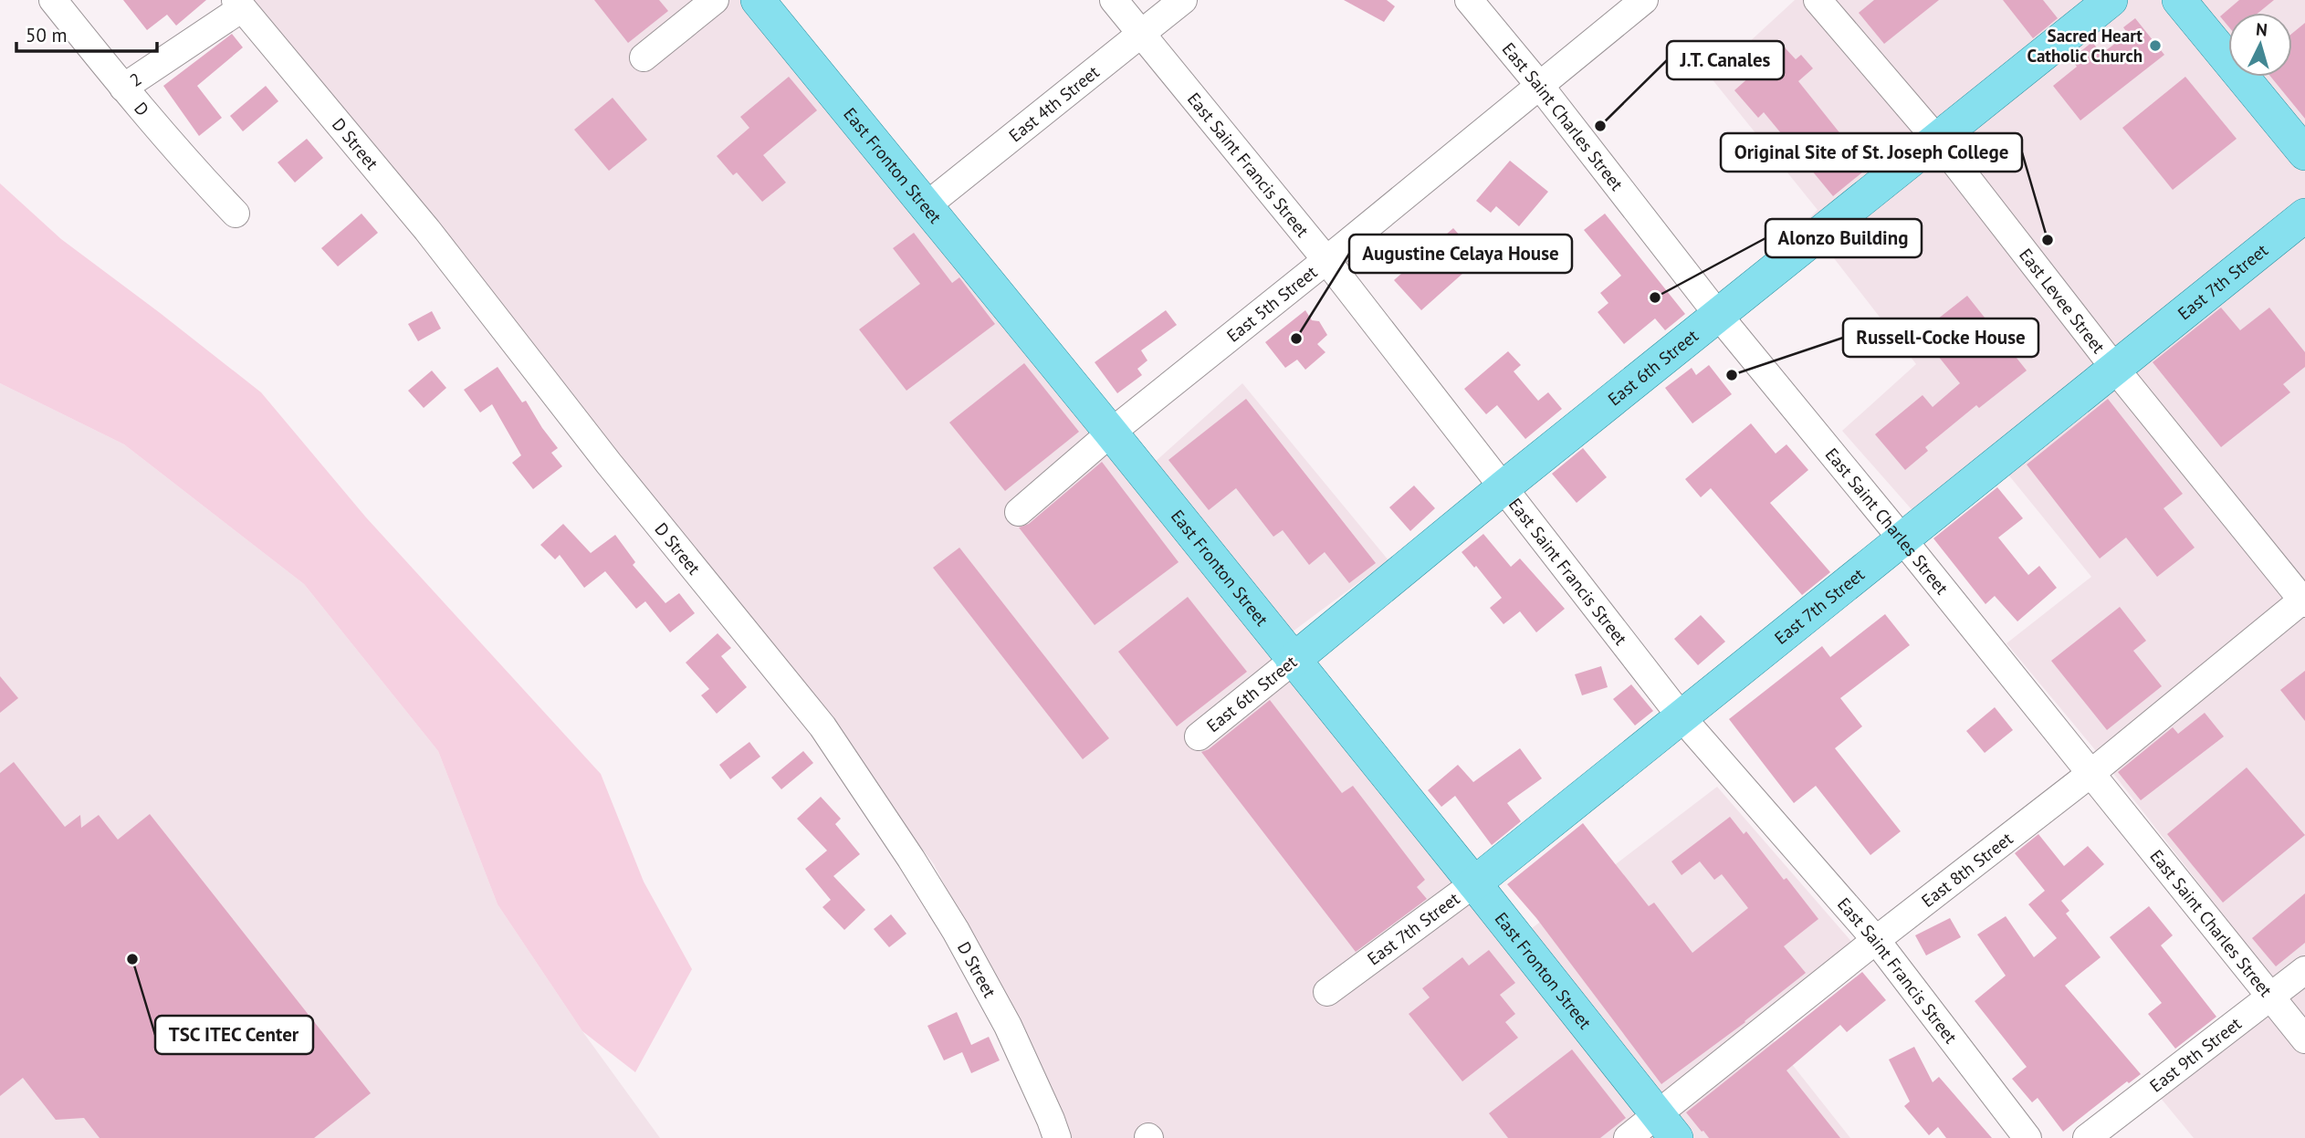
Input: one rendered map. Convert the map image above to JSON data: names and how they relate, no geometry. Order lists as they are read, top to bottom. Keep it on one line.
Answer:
{"streets":{"main road":["East Fronton Street","East 7th Street","East 6th Street"],"street":["2","East 4th Street","D","East Saint Charles Street","D Street","East Saint Francis Street","East Levee Street","East 5th Street","East 8th Street","East 9th Street"]},"crossings":[["2","D"],["2","D Street"],["East 4th Street","East Saint Francis Street"],["East 4th Street","East Fronton Street"],["East Saint Charles Street","East 7th Street"],["East Saint Charles Street","East 5th Street"],["East Saint Charles Street","East 6th Street"],["East Saint Charles Street","East 8th Street"],["East Saint Charles Street","East 9th Street"],["East Saint Francis Street","East 7th Street"],["East Saint Francis Street","East 5th Street"],["East Saint Francis Street","East 6th Street"],["East Saint Francis Street","East 8th Street"],["East Fronton Street","East 7th Street"],["East Fronton Street","East 5th Street"],["East Fronton Street","East 6th Street"],["East Fronton Street","East 8th Street"],["East 7th Street","East Levee Street"],["East Levee Street","East 6th Street"],["East Levee Street","East 8th Street"]],"places":["Sacred Heart Catholic Church","J.T. Canales","Original Site of St. Joseph College","Alonzo Building","Augustine Celaya House","Russell-Cocke House","TSC ITEC Center"],"scale_bar":"50 m","north":"top"}
